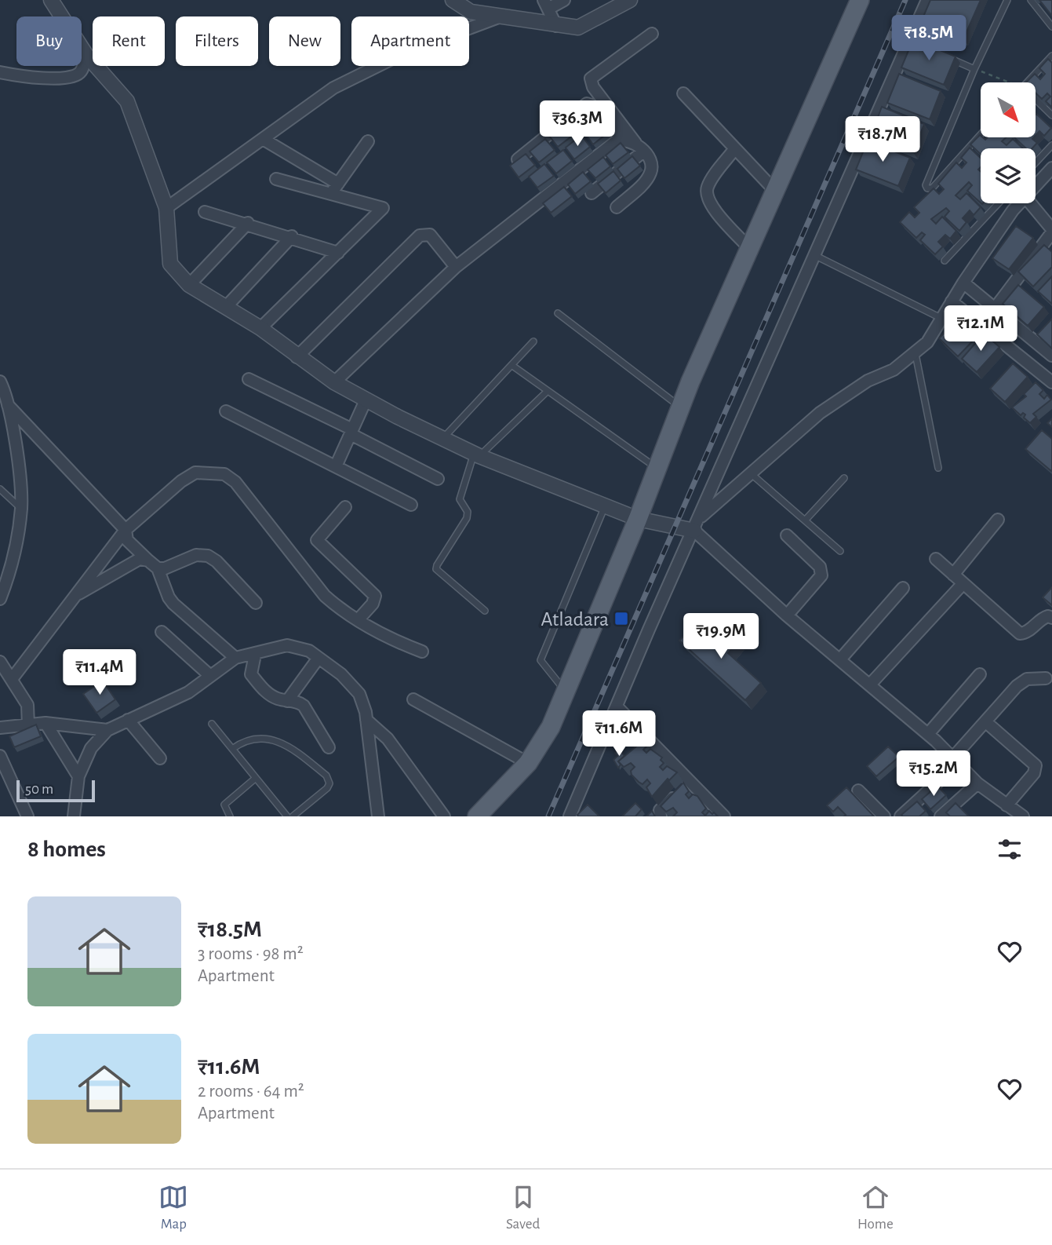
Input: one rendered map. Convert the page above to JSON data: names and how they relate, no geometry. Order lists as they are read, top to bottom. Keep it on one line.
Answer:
{"places":{"transit":["Atladara"]},"scale_bar":"50 m","north":"bottom right","page":{"price":["₹18.5M","₹36.3M","₹18.7M","₹12.1M","₹19.9M","₹11.4M","₹11.6M","₹15.2M"],"chip":["Buy","Rent","Filters","New","Apartment"],"scale":"50 m","heading":"8 homes","list":[{"name":"₹18.5M","note":"3 rooms · 98 m² · Apartment"},{"name":"₹11.6M","note":"2 rooms · 64 m² · Apartment"}],"tabs":["Map","Saved","Home"]}}
